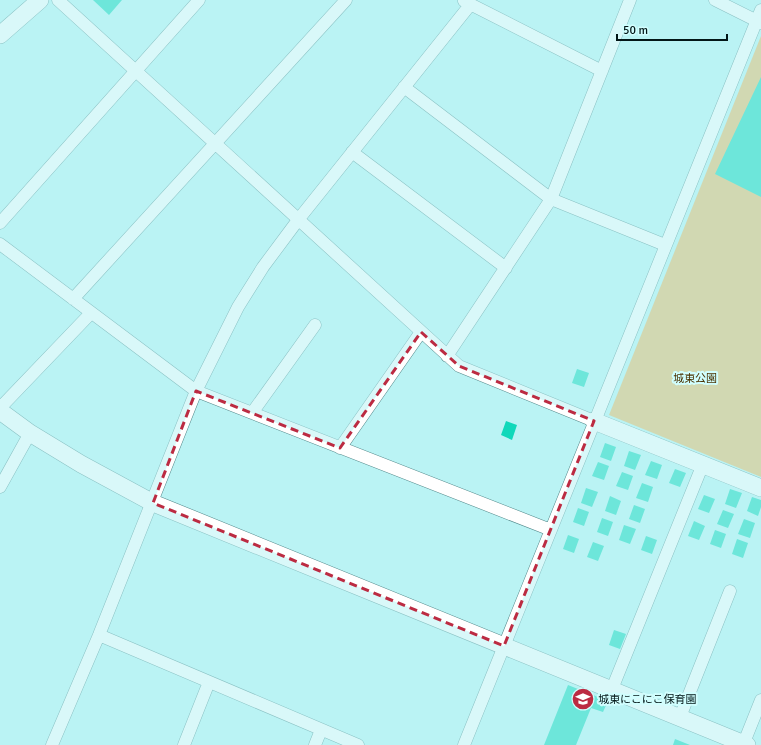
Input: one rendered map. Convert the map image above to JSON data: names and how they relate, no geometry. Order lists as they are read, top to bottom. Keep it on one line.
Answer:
{"parks":["城東公園"],"places":{"school or university":["城東にこにこ保育園"]},"scale_bar":"50 m"}
